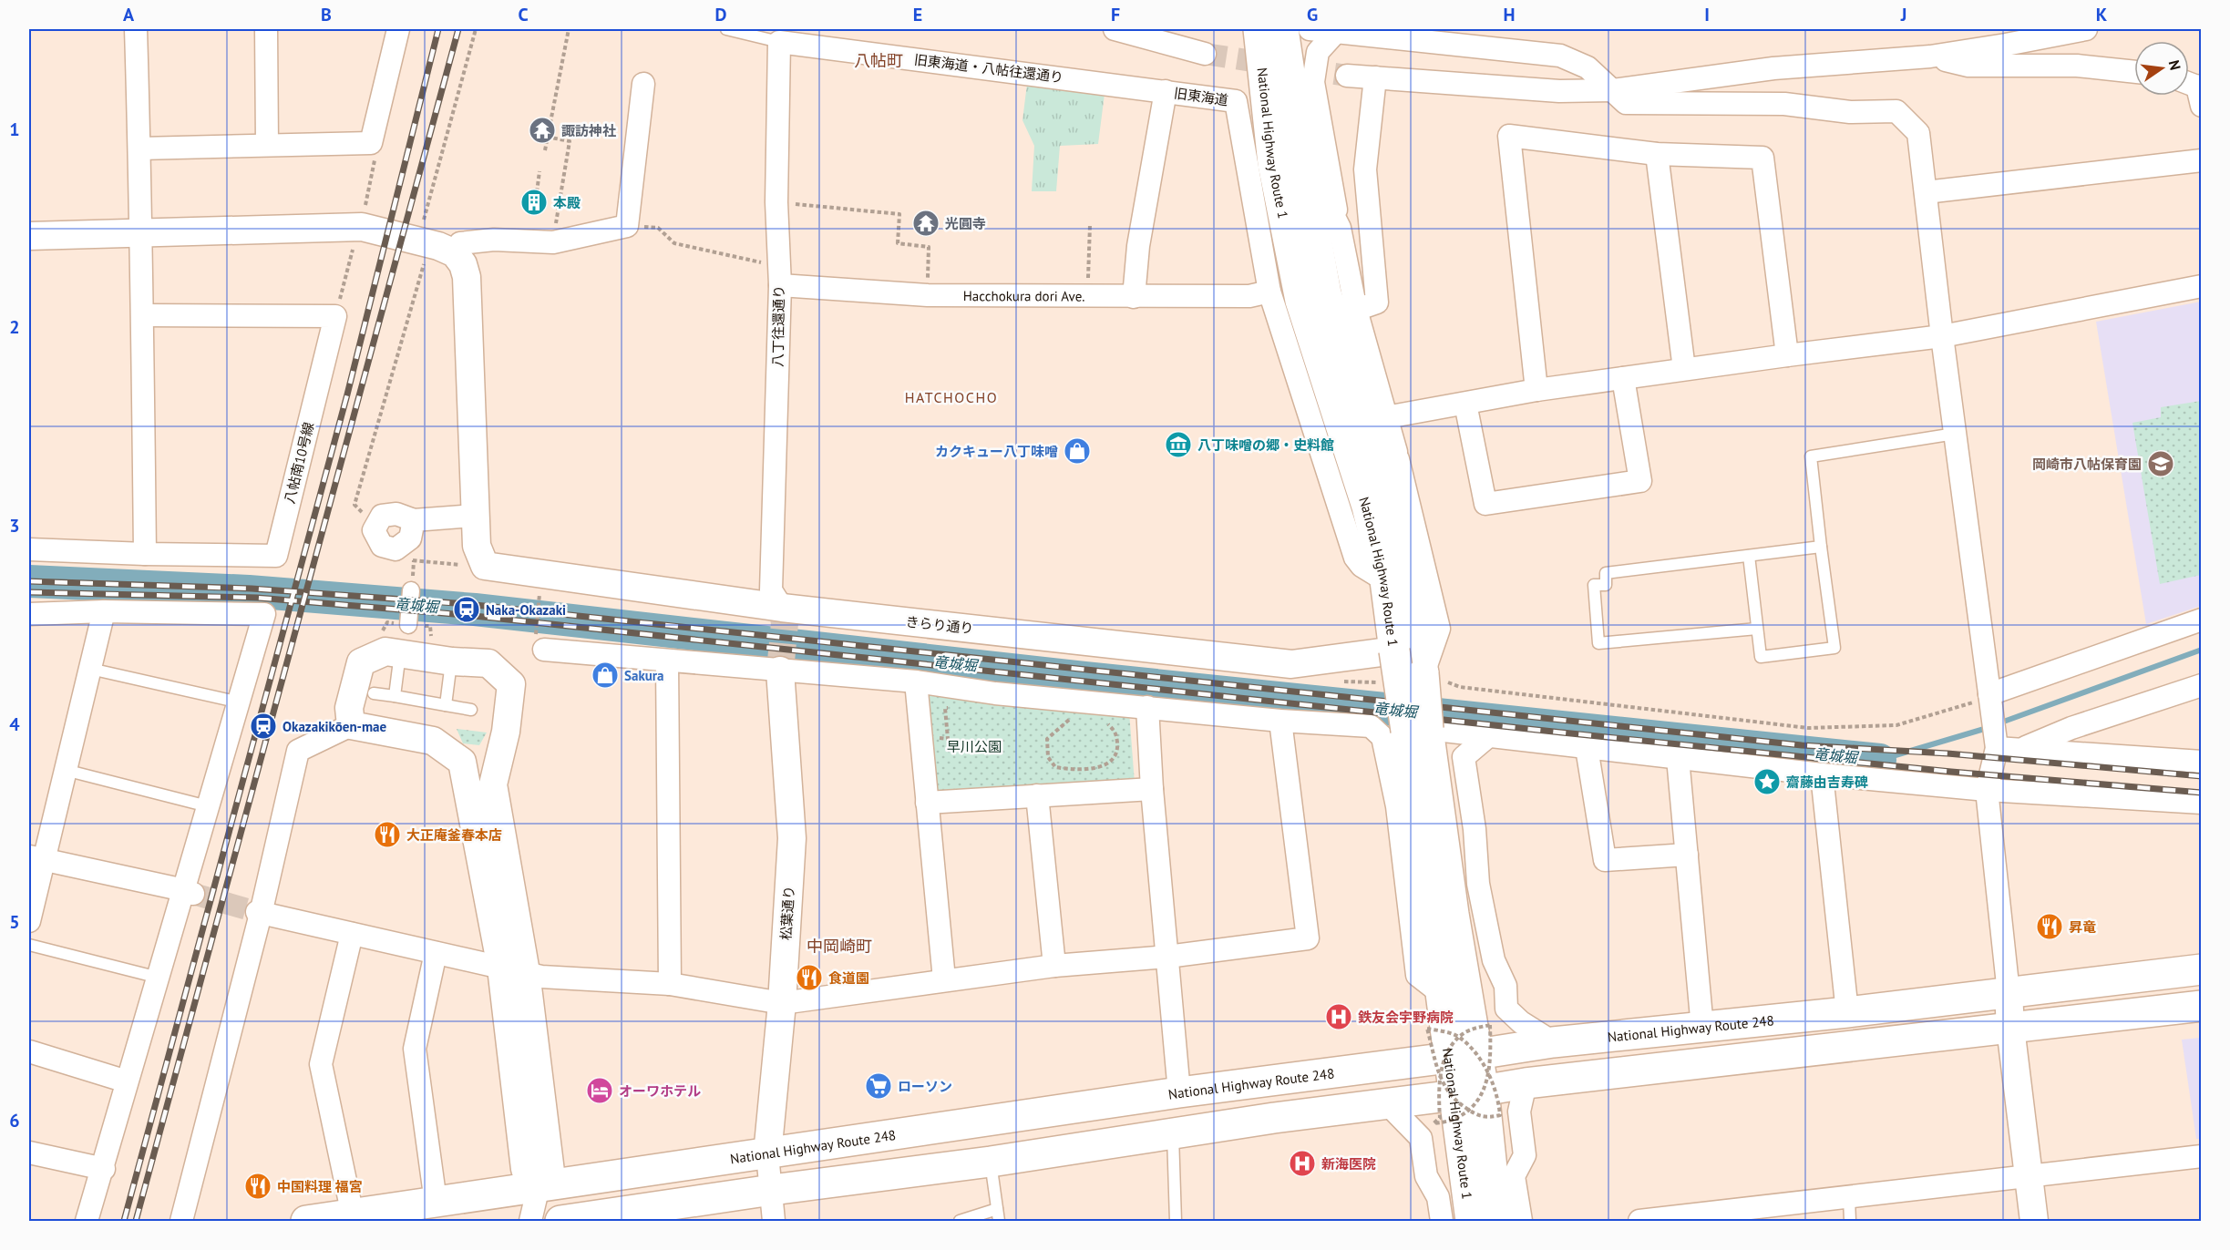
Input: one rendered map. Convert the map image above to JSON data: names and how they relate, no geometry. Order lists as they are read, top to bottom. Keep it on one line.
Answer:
{"streets":{"highway":["National Highway Route 1","National Highway Route 248"],"street":["旧東海道・八帖往還通り","旧東海道","Hacchokura dori Ave.","八丁往還通り","八帖南10号線","きらり通り","松葉通り"]},"crossings":[["旧東海道・八帖往還通り","旧東海道"],["旧東海道・八帖往還通り","八丁往還通り"],["National Highway Route 1","きらり通り"],["National Highway Route 1","National Highway Route 248"],["Hacchokura dori Ave.","八丁往還通り"],["八丁往還通り","きらり通り"],["松葉通り","National Highway Route 248"]],"districts":["八帖町","HATCHOCHO","中岡崎町"],"water":["竜城堀"],"parks":["早川公園"],"places":{"temple":["諏訪神社","光圓寺"],"building":["本殿"],"museum":["八丁味噌の郷・史料館"],"shop":["カクキュー八丁味噌","Sakura"],"school or university":["岡崎市八帖保育園"],"station":["Naka-Okazaki","Okazakikōen-mae"],"place":["齋藤由吉寿碑"],"restaurant":["大正庵釜春本店","昇竜","食道園","中国料理 福宮"],"hospital":["鉄友会宇野病院","新海医院"],"supermarket":["ローソン"],"hotel":["オーワホテル"]},"north":"right","grid":{"columns":["A","B","C","D","E","F","G","H","I","J","K"],"rows":["1","2","3","4","5","6"]}}
